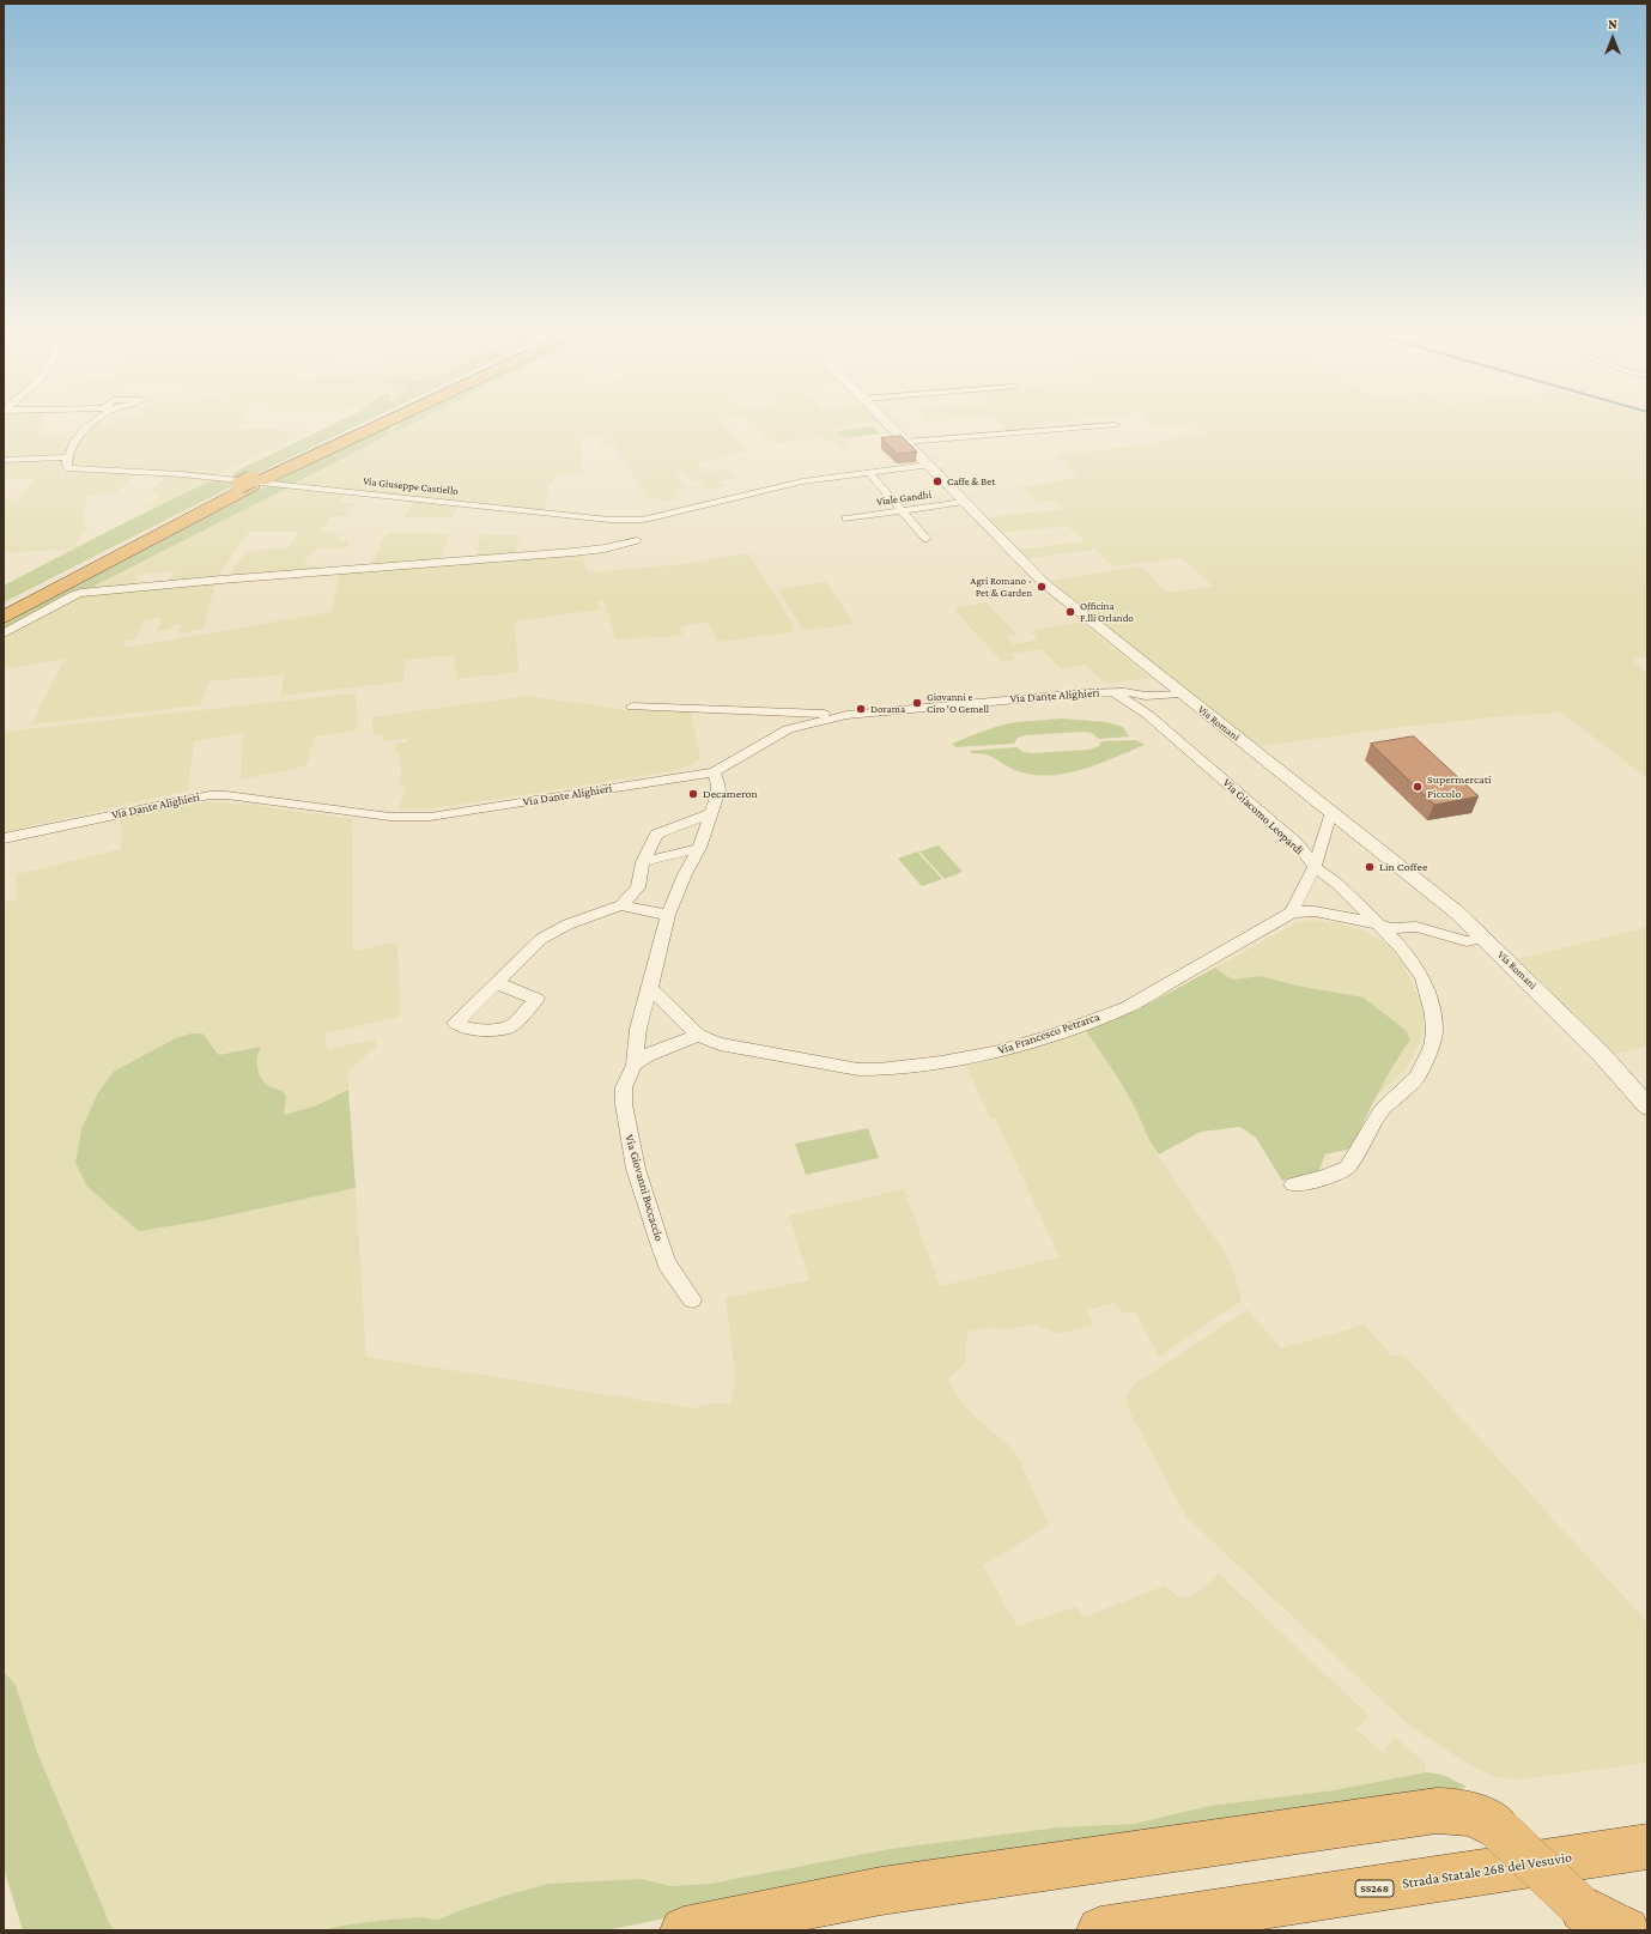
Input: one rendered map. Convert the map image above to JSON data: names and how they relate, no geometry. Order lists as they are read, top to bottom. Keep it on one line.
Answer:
{"streets":{"highway":["Strada Statale 268 del Vesuvio","SS268"],"street":["Via Giuseppe Castiello","Viale Gandhi","Via Dante Alighieri","Via Romani","Via Giacomo Leopardi","Via Francesco Petrarca","Via Giovanni Boccaccio"]},"crossings":[["Via Giuseppe Castiello","Via Romani"],["Viale Gandhi","Via Romani"],["Via Dante Alighieri","Via Romani"],["Via Dante Alighieri","Via Giacomo Leopardi"],["Via Giacomo Leopardi","Via Francesco Petrarca"]],"places":["Caffe & Bet","Agri Romano - Pet & Garden","Officina F.lli Orlando","Giovanni e Ciro 'O Gemell","Dorama","Supermercati Piccolo","Decameron","Lin Coffee"],"north":"top"}
